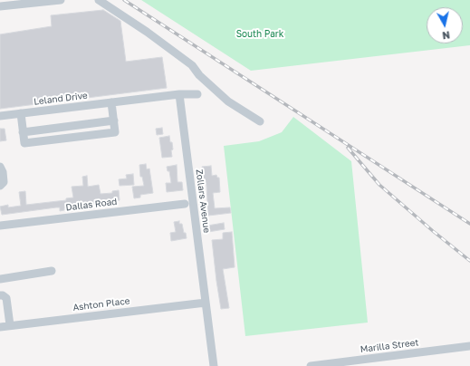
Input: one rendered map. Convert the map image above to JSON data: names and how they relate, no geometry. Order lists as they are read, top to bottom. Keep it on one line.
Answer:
{"streets":{"street":["Leland Drive","Zollars Avenue","Dallas Road","Ashton Place","Marilla Street"]},"crossings":[["Leland Drive","Zollars Avenue"],["Zollars Avenue","Ashton Place"]],"parks":["South Park"],"north":"bottom"}
